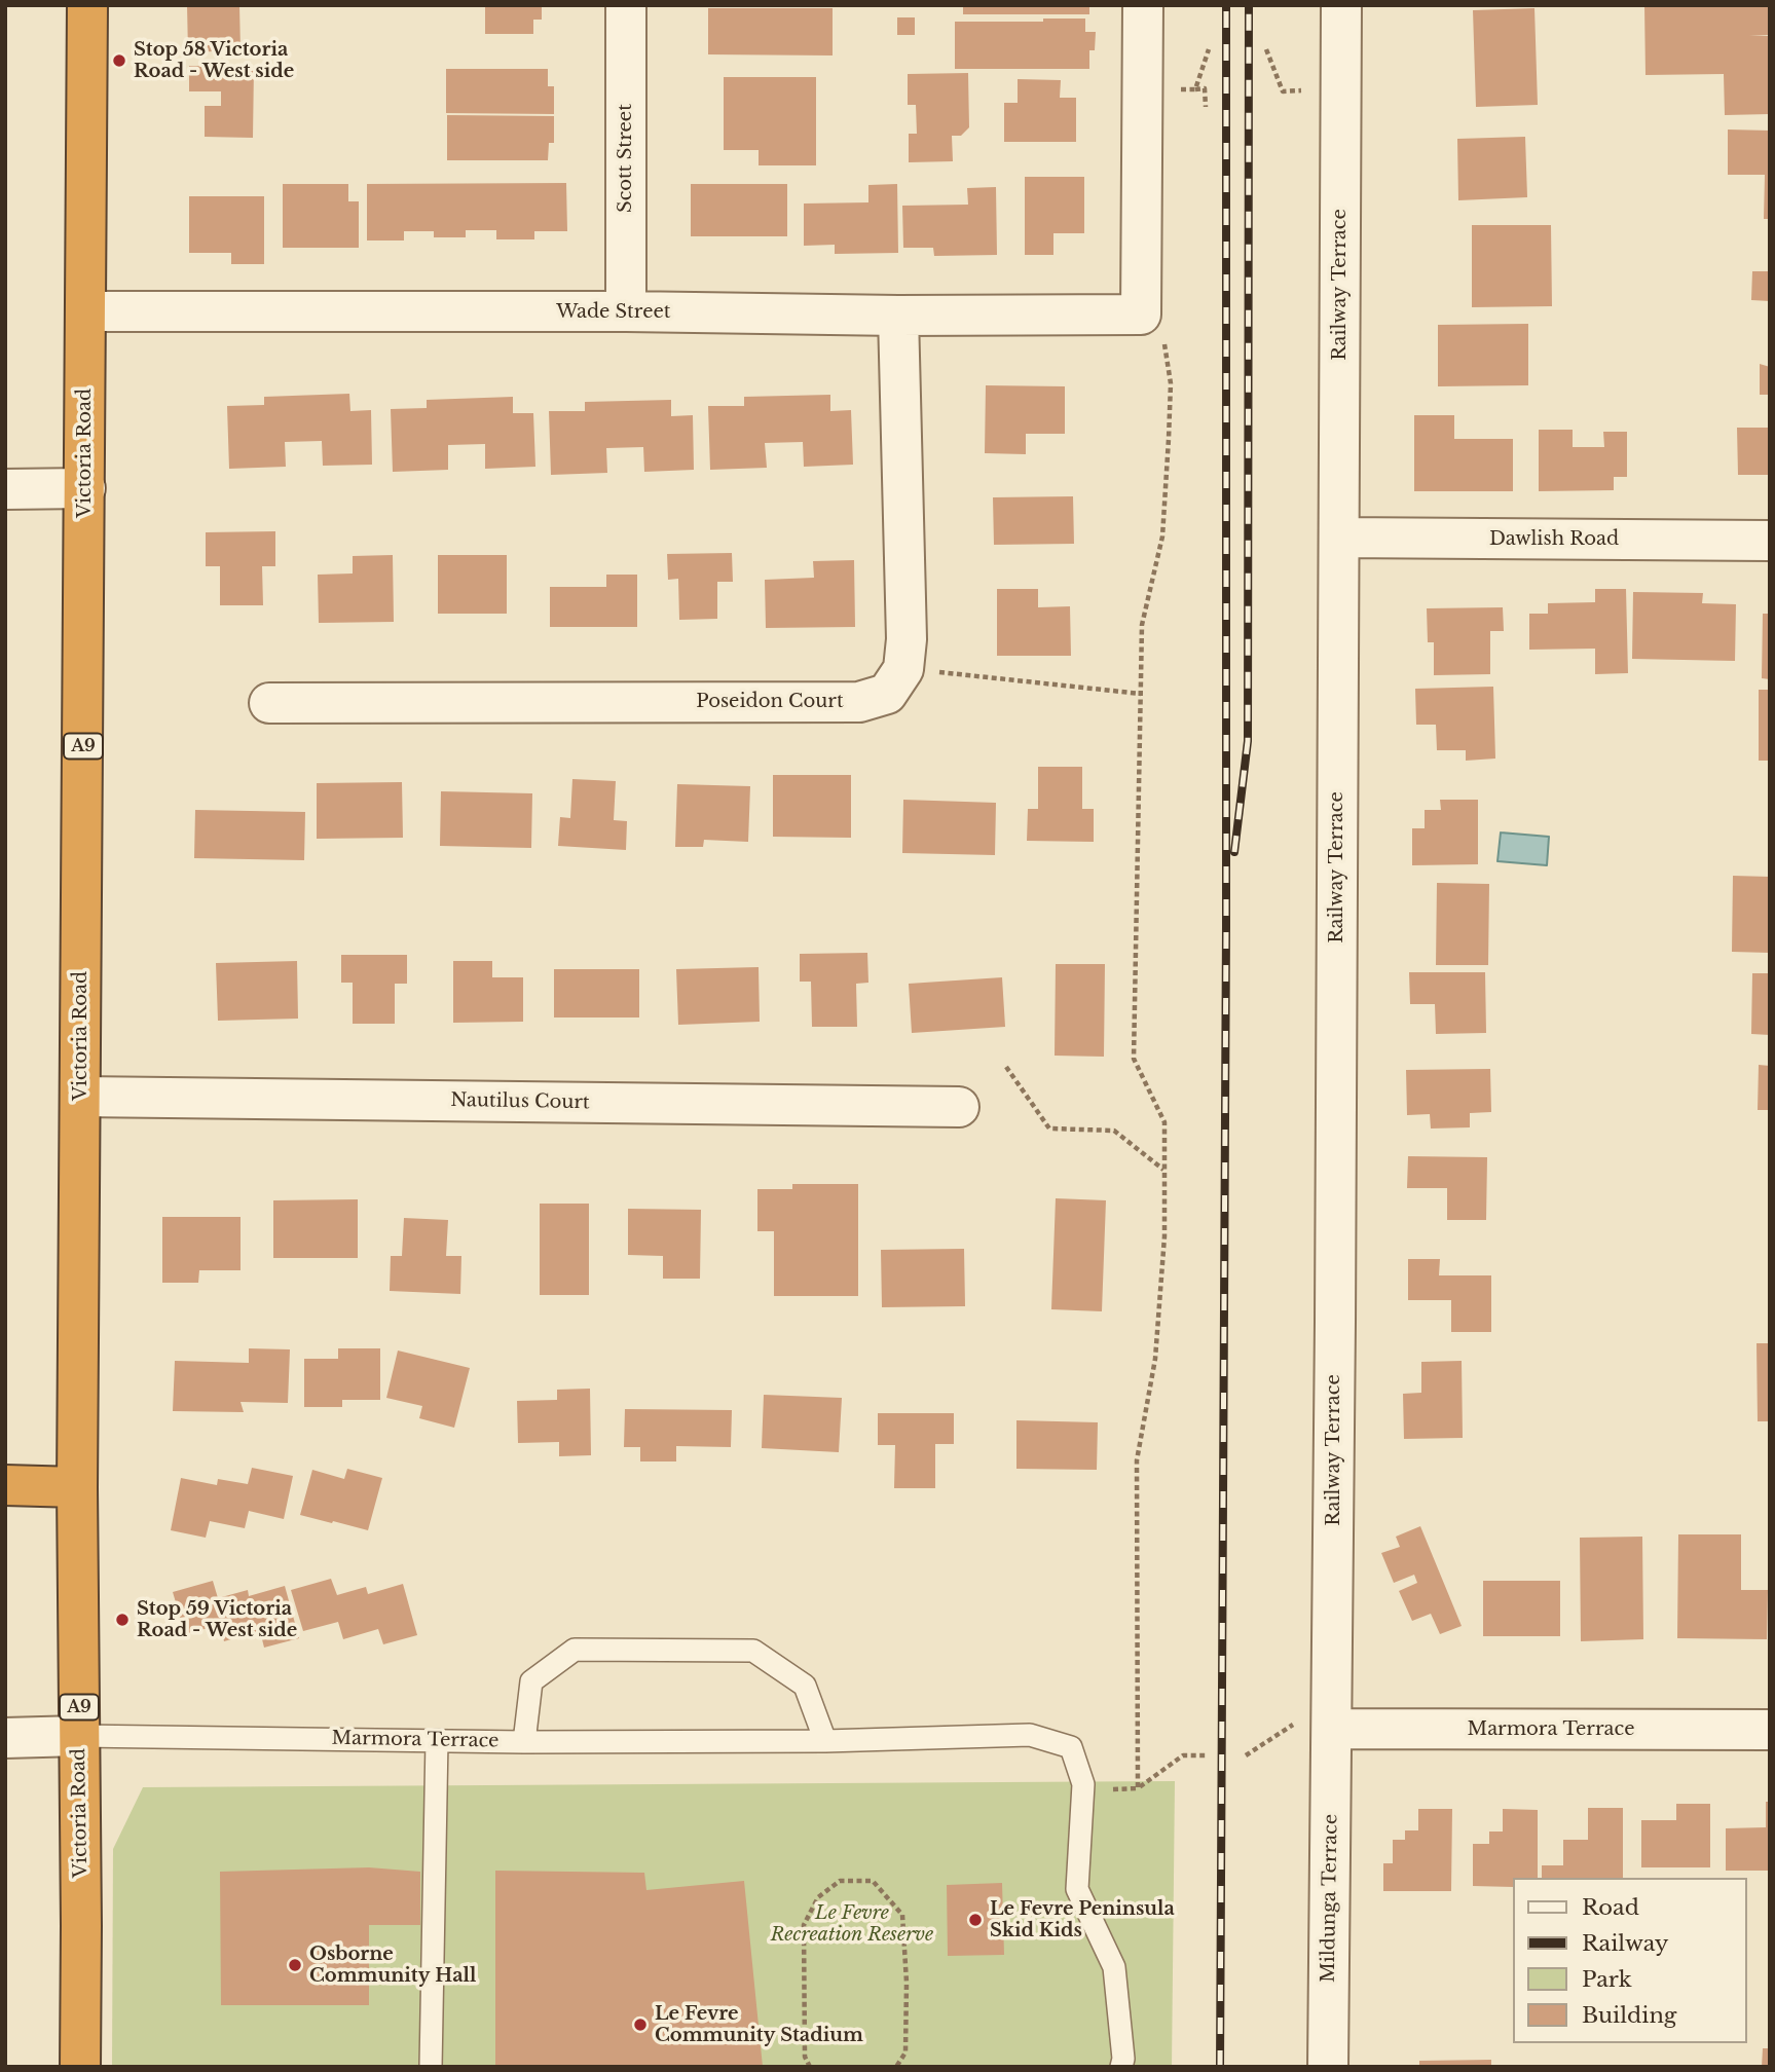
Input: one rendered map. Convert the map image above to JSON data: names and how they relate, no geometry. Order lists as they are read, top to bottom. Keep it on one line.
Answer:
{"streets":{"highway":["Victoria Road","A9"],"street":["Scott Street","Railway Terrace","Wade Street","Dawlish Road","Poseidon Court","Nautilus Court","Marmora Terrace","Mildunga Terrace"]},"crossings":[["Scott Street","Wade Street"],["Railway Terrace","Dawlish Road"],["Railway Terrace","Marmora Terrace"],["Railway Terrace","Mildunga Terrace"],["Wade Street","Victoria Road"],["Victoria Road","Nautilus Court"],["Victoria Road","Marmora Terrace"],["Marmora Terrace","Mildunga Terrace"]],"parks":["Le Fevre Recreation Reserve"],"places":["Stop 58 Victoria Road - West side","Stop 59 Victoria Road - West side","Le Fevre Peninsula Skid Kids","Osborne Community Hall","Le Fevre Community Stadium"],"legend":["Road","Railway","Park","Building"]}
